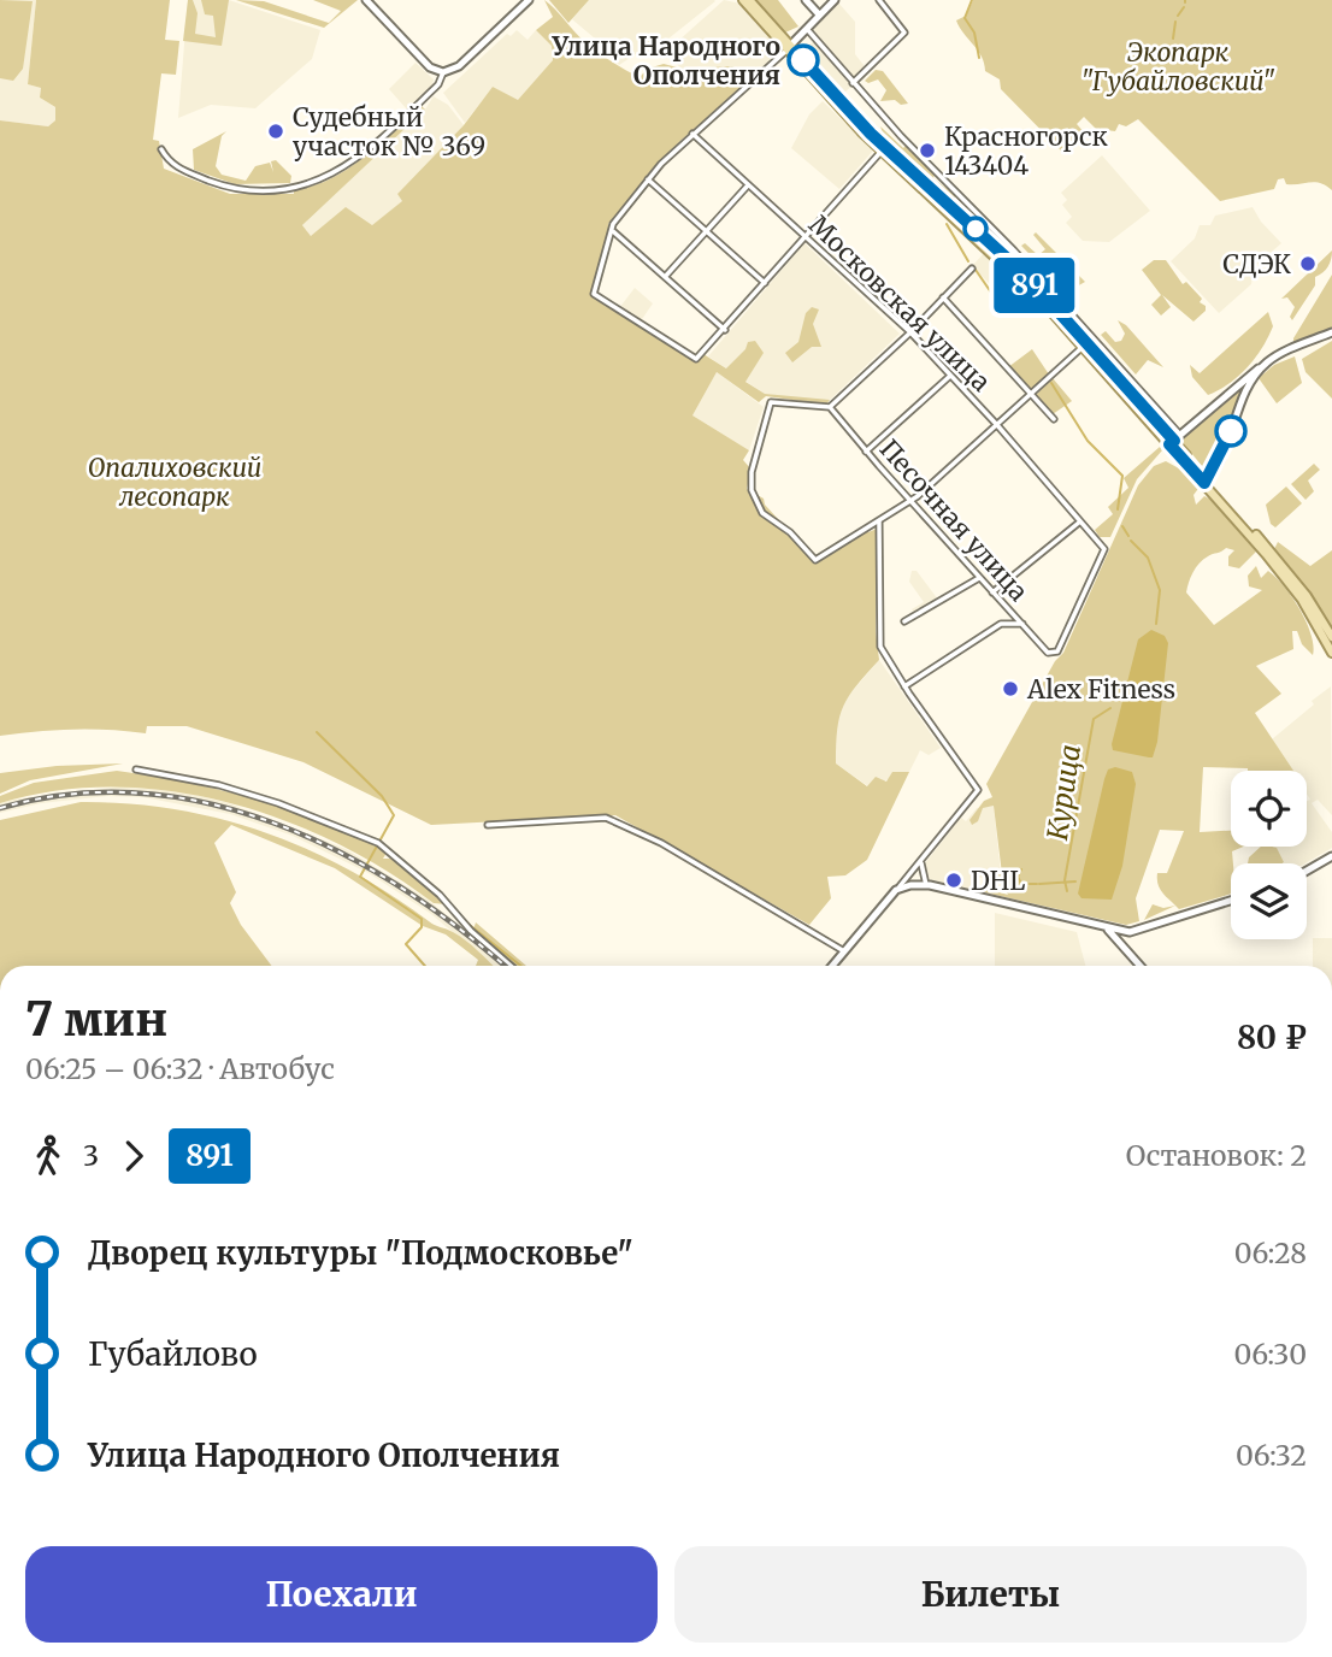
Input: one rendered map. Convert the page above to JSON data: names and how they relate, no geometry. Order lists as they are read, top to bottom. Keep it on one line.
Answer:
{"streets":{"street":["Московская улица","Песочная улица"]},"crossings":[["Московская улица","Песочная улица"]],"water":["Курица"],"parks":["Экопарк \"Губайловский\"","Опалиховский лесопарк"],"places":["Улица Народного Ополчения","Судебный участок № 369","Красногорск 143404","СДЭК","Alex Fitness","DHL"],"lines":["bus line 891"],"page":{"on_map":"891","heading":["7 мин","06:25 – 06:32 · Автобус","80 ₽"],"legs":["3","891","Остановок: 2"],"list":[{"name":"Дворец культуры \"Подмосковье\"","value":"06:28"},{"name":"Губайлово","value":"06:30"},{"name":"Улица Народного Ополчения","value":"06:32"}],"buttons":["Поехали","Билеты"]}}
